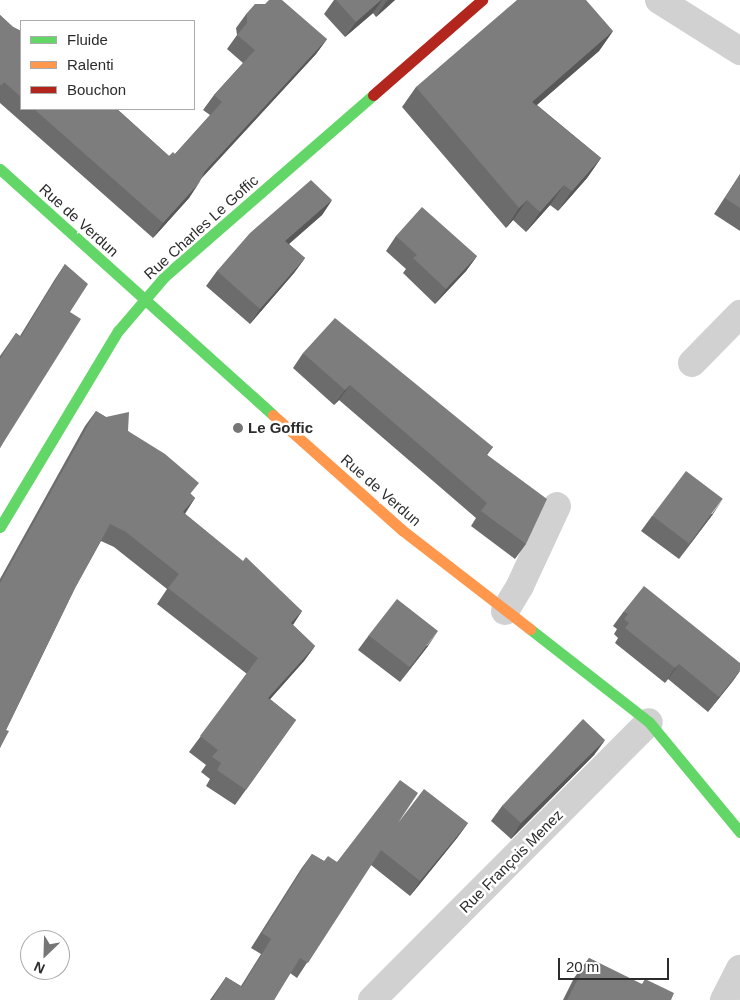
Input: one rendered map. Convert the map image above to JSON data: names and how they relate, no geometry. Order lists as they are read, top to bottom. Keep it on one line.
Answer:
{"streets":{"street":["Rue de Verdun","Rue Charles Le Goffic","Rue François Menez"]},"crossings":[["Rue de Verdun","Rue Charles Le Goffic"],["Rue de Verdun","Rue François Menez"]],"places":["Le Goffic"],"legend":["Fluide","Ralenti","Bouchon"],"scale_bar":"20 m","north":"bottom left"}
